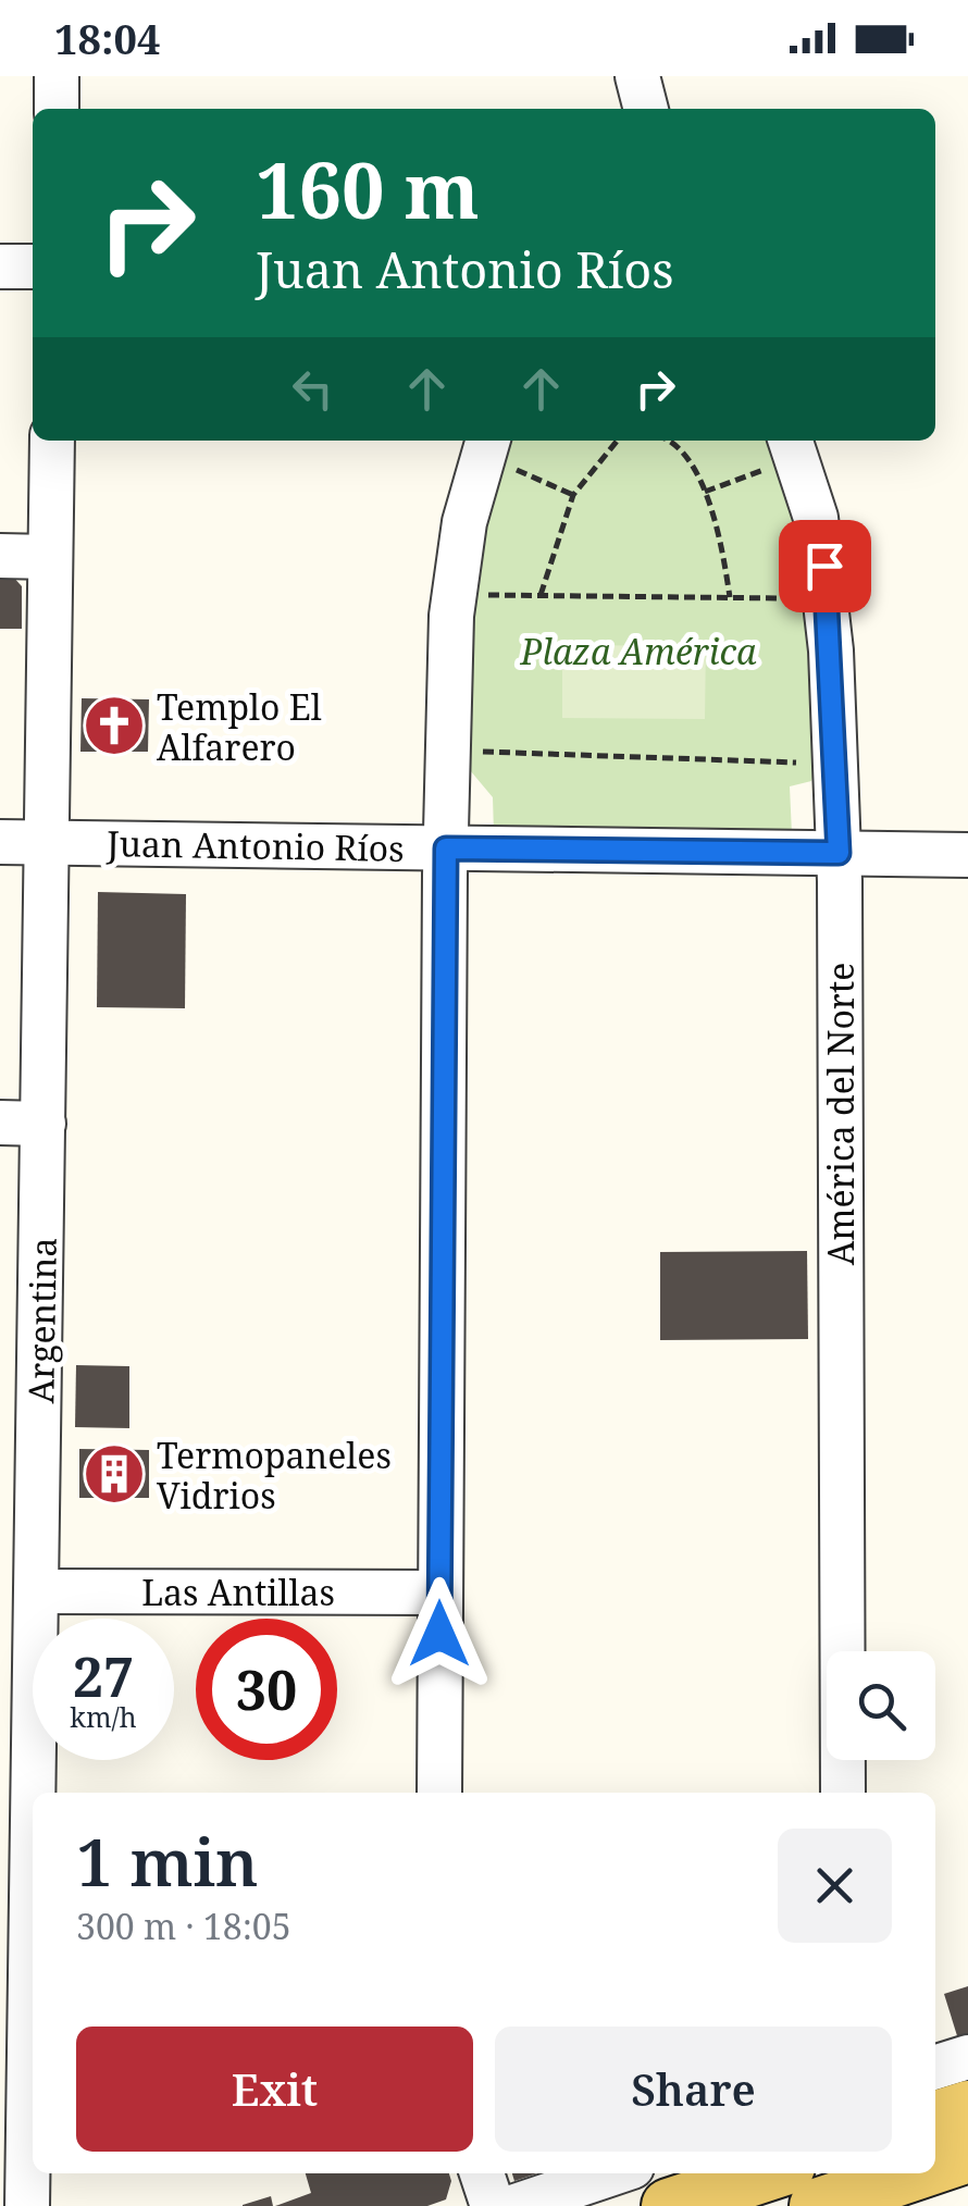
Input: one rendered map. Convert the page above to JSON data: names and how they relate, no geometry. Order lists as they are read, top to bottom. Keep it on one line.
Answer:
{"streets":{"street":["Juan Antonio Ríos","América del Norte","Argentina","Las Antillas"]},"crossings":[["Juan Antonio Ríos","América del Norte"],["Juan Antonio Ríos","Argentina"],["Argentina","Las Antillas"]],"parks":["Plaza América"],"places":{"church":["Templo El Alfarero"],"building":["Termopaneles Vidrios"]},"page":{"status":"18:04","turn":["160 m","Juan Antonio Ríos"],"speed":"27 km/h","limit":"30","heading":["1 min","300 m · 18:05"],"buttons":["Exit","Share"]}}
